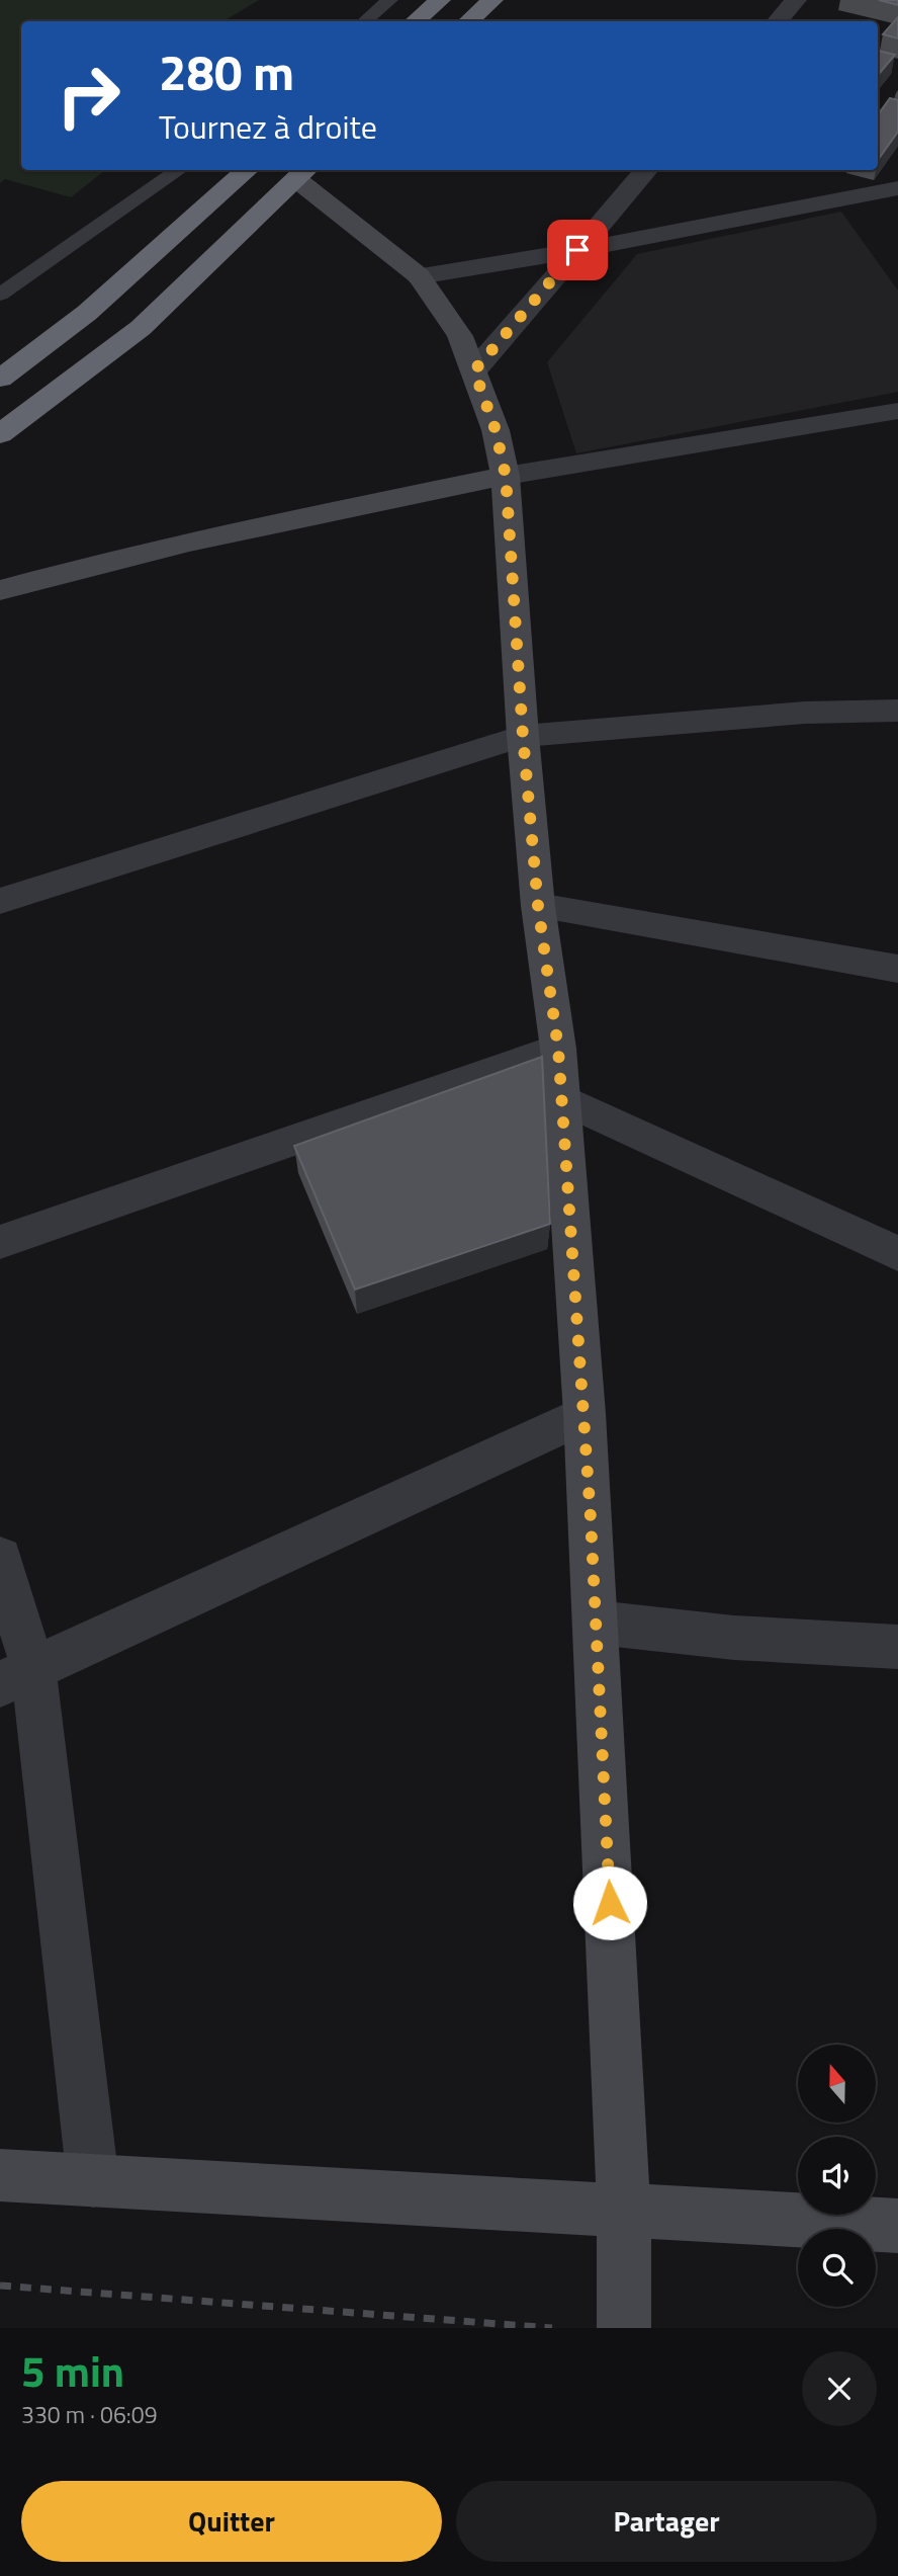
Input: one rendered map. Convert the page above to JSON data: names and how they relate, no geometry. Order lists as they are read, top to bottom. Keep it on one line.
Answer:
{"north":"top","page":{"turn":["280 m","Tournez à droite"],"heading":["5 min","330 m · 06:09"],"buttons":["Quitter","Partager"]}}
